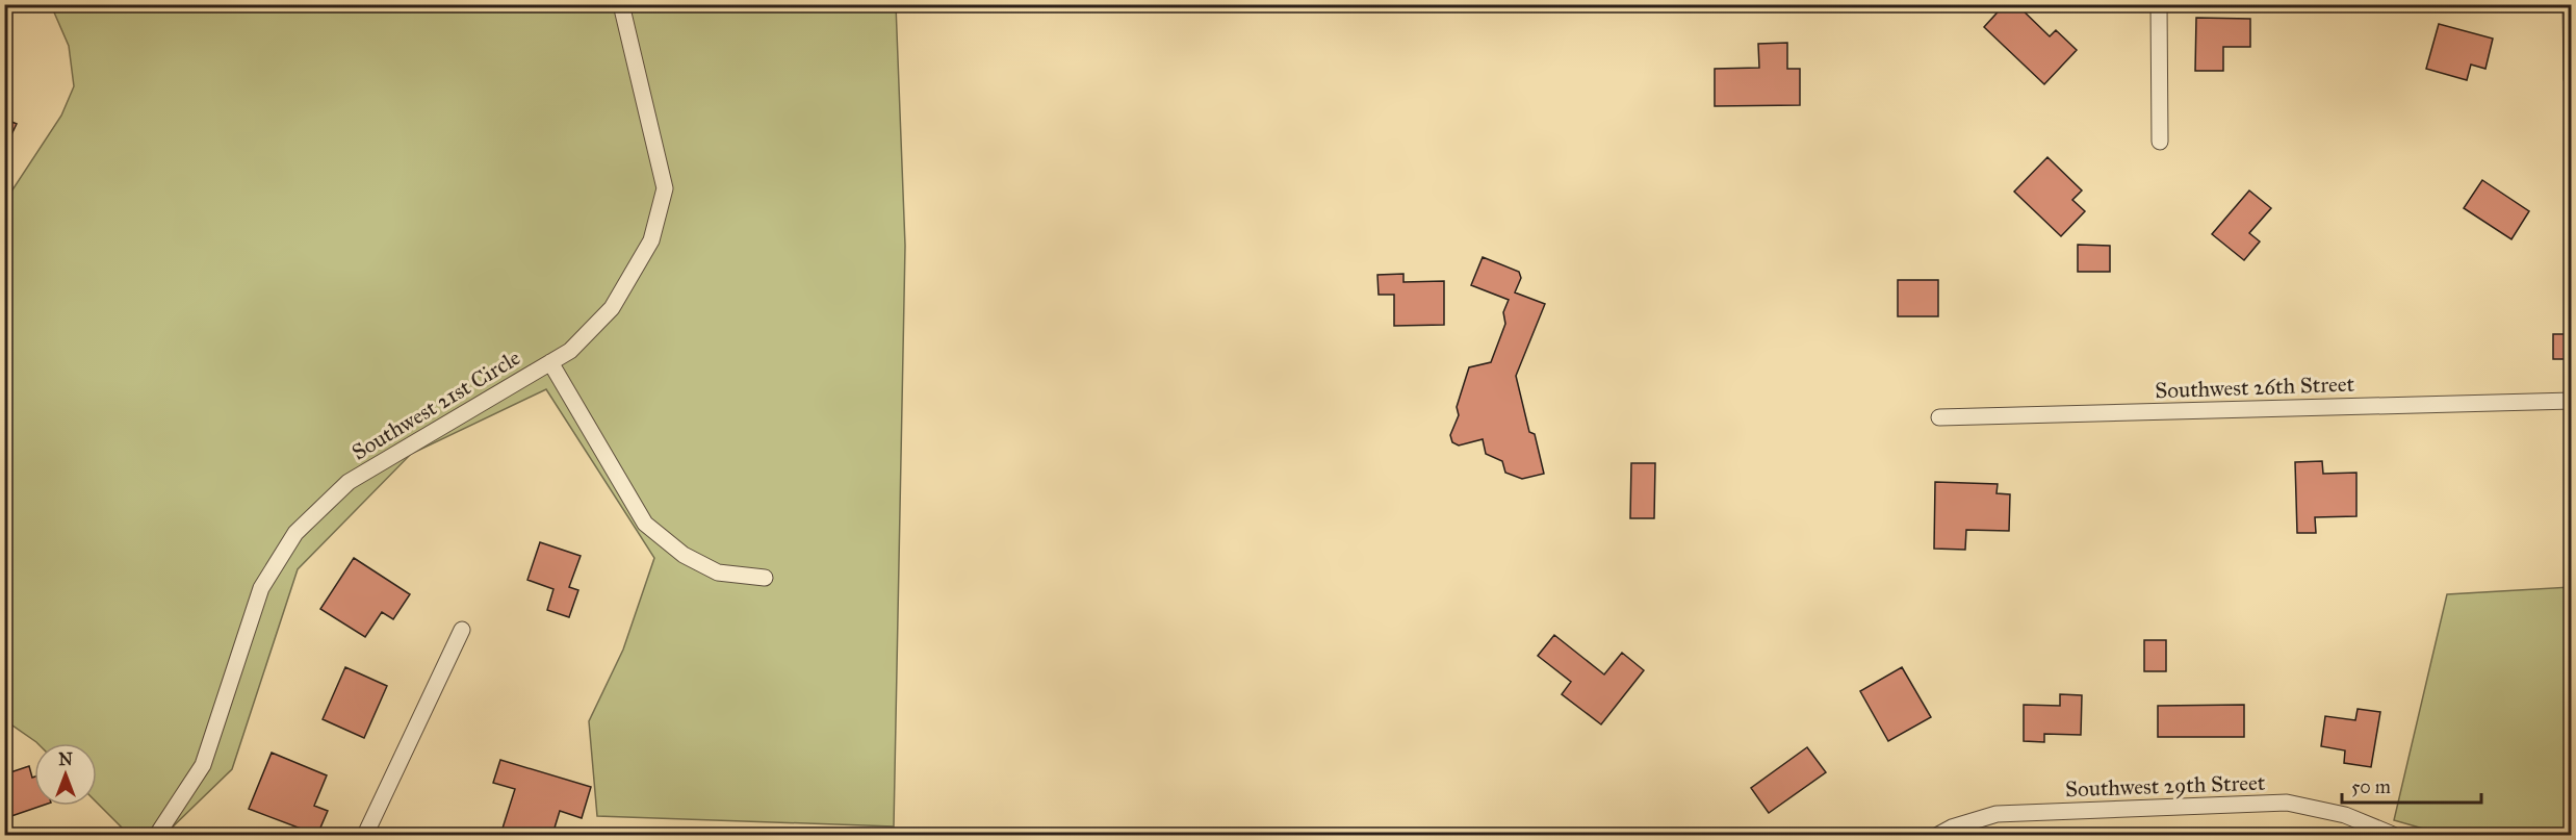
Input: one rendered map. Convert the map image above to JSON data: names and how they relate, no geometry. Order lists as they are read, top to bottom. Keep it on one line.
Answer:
{"streets":{"street":["Southwest 26th Street","Southwest 21st Circle","Southwest 29th Street"]},"scale_bar":"50 m","north":"top"}
